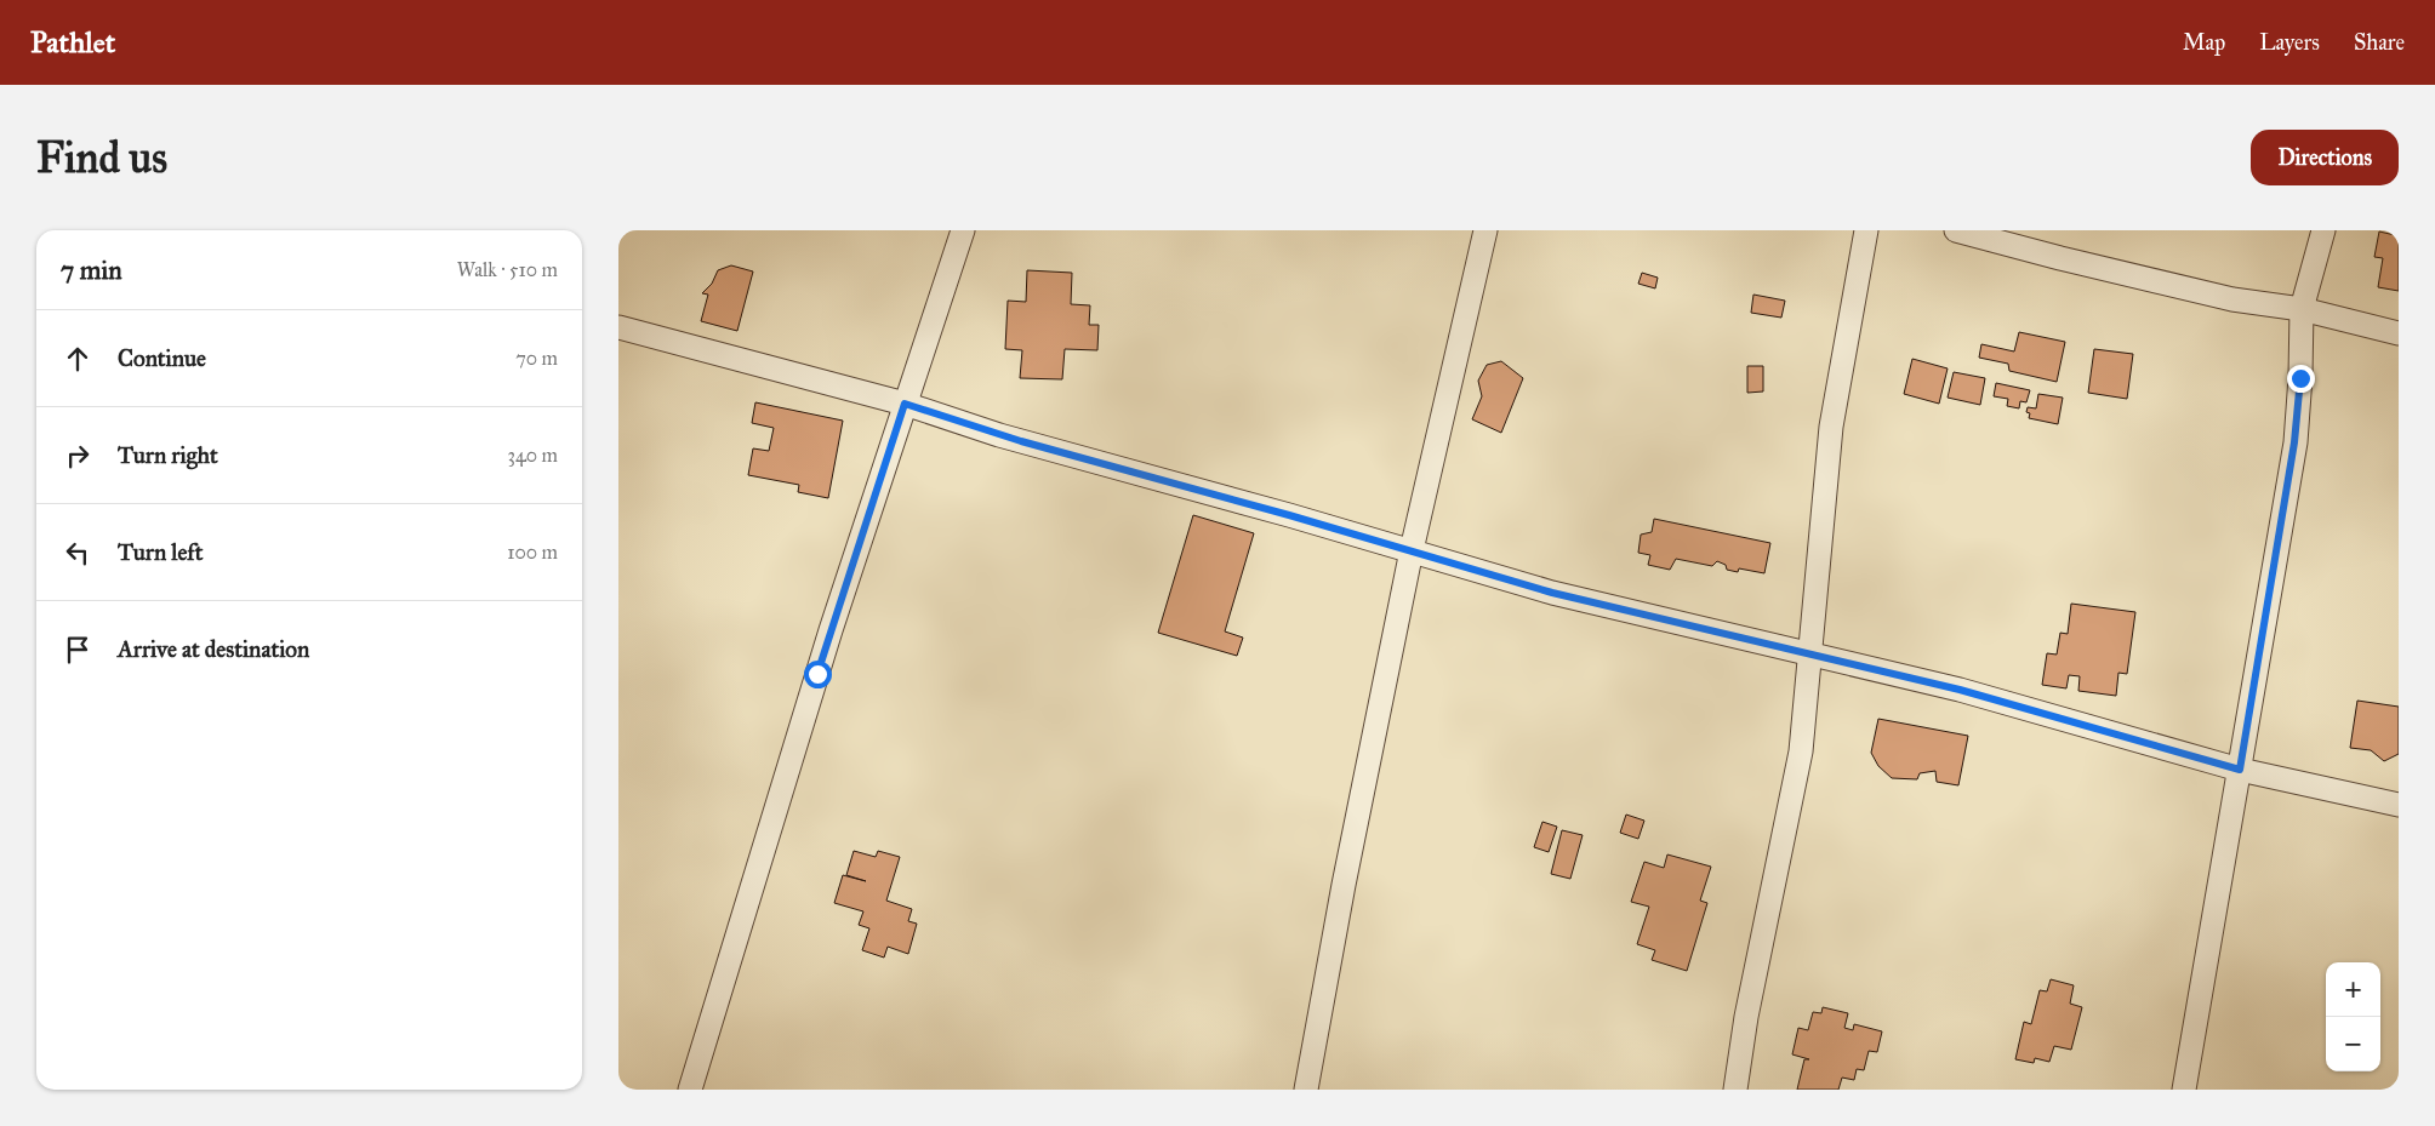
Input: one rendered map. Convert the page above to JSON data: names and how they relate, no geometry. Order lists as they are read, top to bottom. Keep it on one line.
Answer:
{"page":{"header":"Pathlet","nav":["Map","Layers","Share"],"buttons":"Directions","title":"Find us","heading":["7 min","Walk · 510 m"],"list":[["Continue","70 m"],["Turn right","340 m"],["Turn left","100 m"],"Arrive at destination"],"map_buttons":["+","−"]}}
